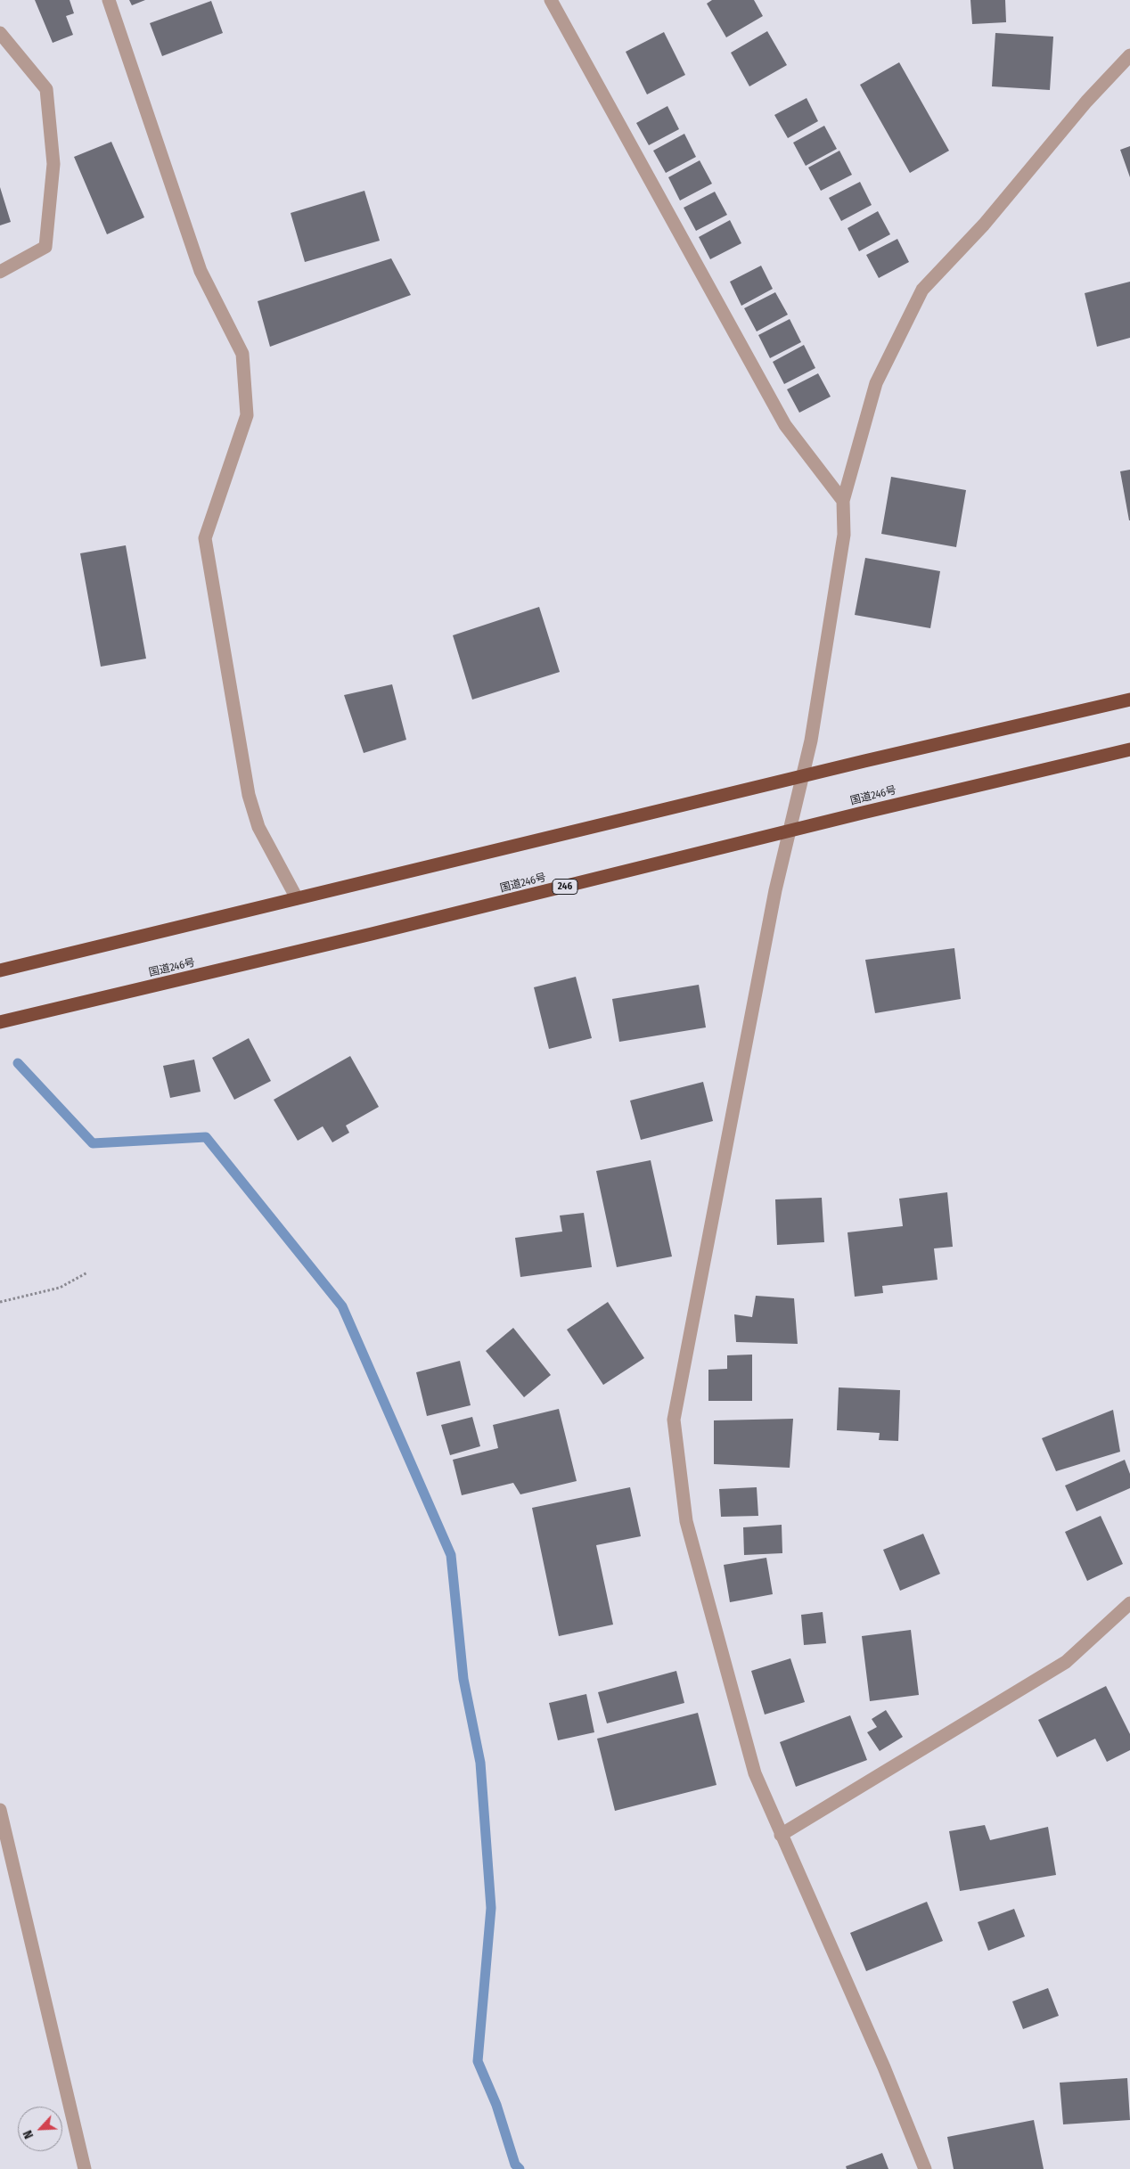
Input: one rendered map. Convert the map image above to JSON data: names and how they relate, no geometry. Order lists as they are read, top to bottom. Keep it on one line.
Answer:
{"streets":{"highway":["国道246号","246"]},"north":"bottom left"}
